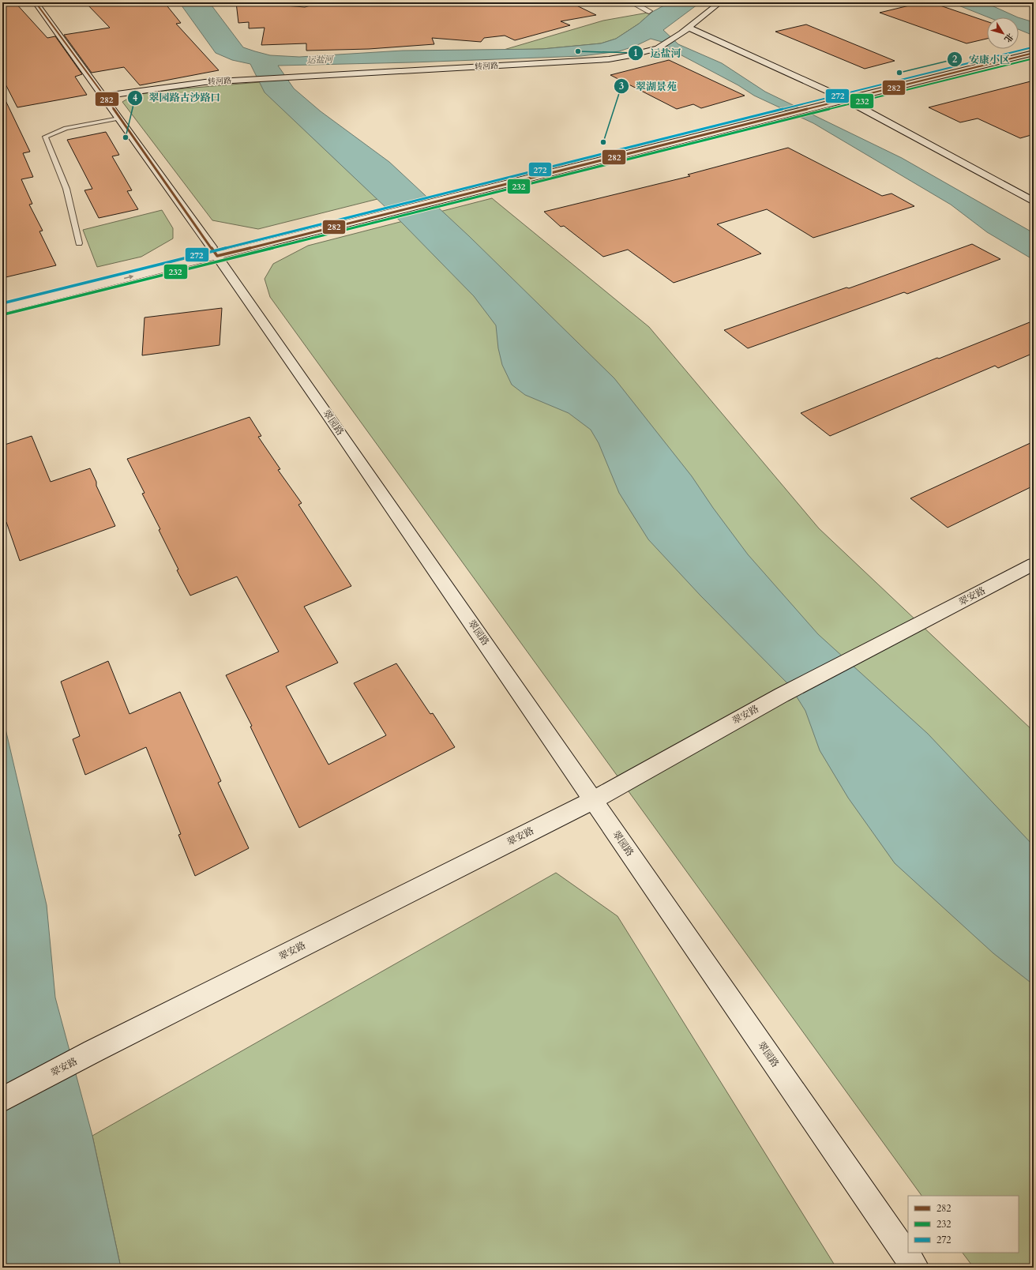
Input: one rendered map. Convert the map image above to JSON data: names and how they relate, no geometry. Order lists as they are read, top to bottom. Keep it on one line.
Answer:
{"streets":{"street":["转河路","翠园路","翠安路"]},"crossings":[["转河路","翠园路"],["翠园路","翠安路"]],"water":["运盐河"],"places":["运盐河","安康小区","翠园路古沙路口","翠湖景苑"],"lines":["transit line 282","transit line 272","transit line 232"],"legend":["282","232","272"],"north":"bottom right"}
